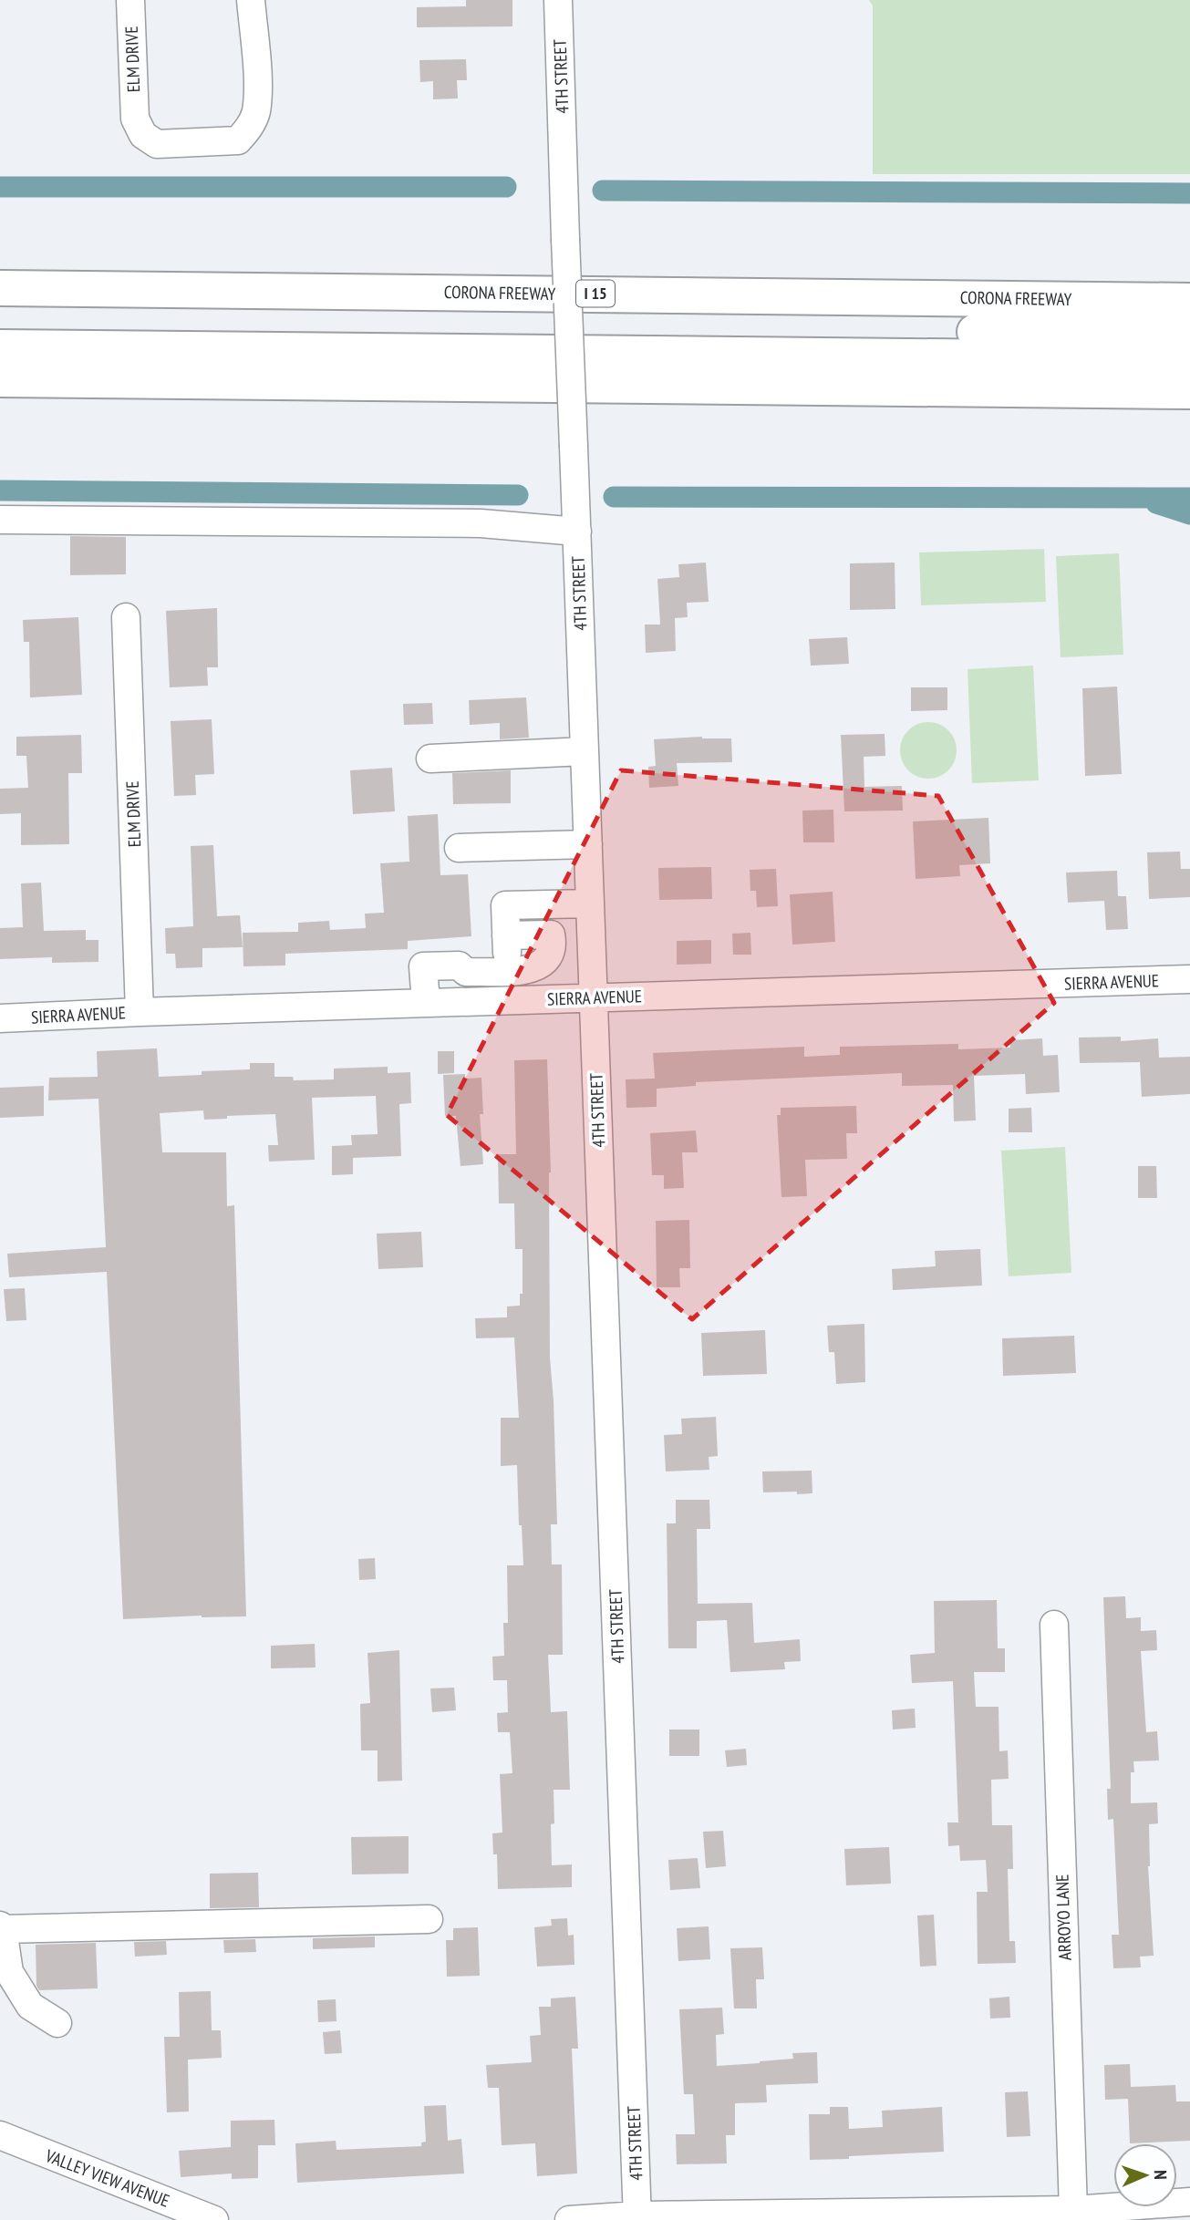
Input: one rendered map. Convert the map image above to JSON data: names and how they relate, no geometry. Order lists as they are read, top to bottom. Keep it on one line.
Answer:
{"streets":{"highway":["CORONA FREEWAY","I 15"],"street":["ELM DRIVE","4TH STREET","SIERRA AVENUE","ARROYO LANE","VALLEY VIEW AVENUE"]},"crossings":[["ELM DRIVE","SIERRA AVENUE"],["4TH STREET","SIERRA AVENUE"]],"north":"right"}
